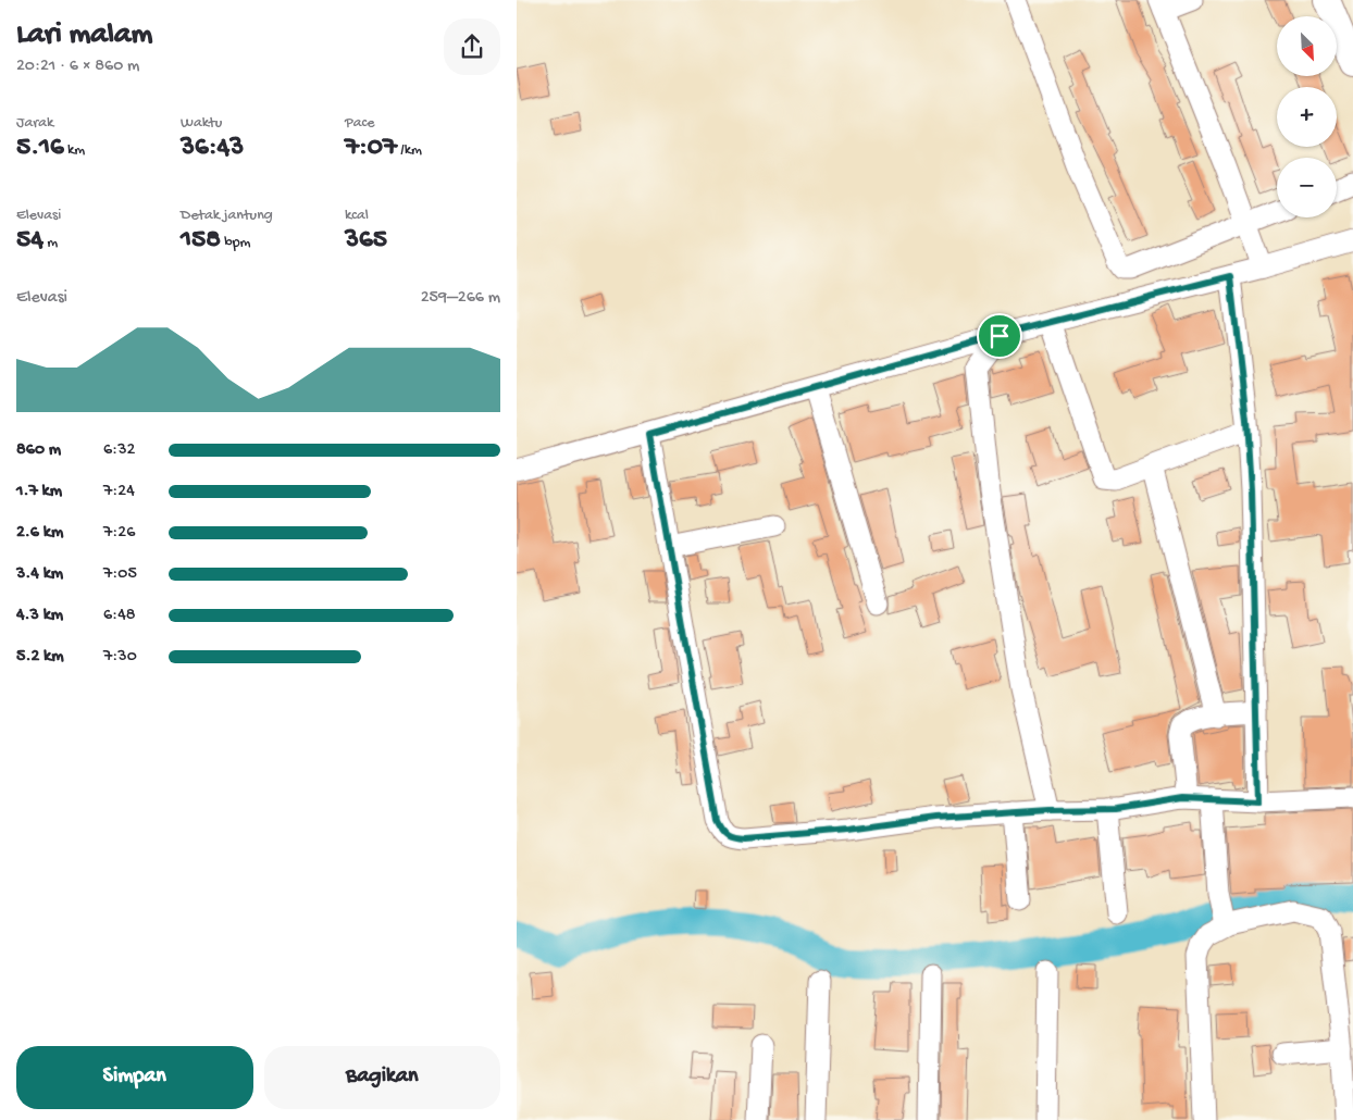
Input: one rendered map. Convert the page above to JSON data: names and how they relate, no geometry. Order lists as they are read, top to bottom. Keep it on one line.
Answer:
{"north":"bottom right","page":{"heading":["Lari malam","20:21 · 6 × 860 m"],"map_buttons":["+","−"],"stats":[["Jarak","5.16 km"],["Waktu","36:43"],["Pace","7:07 /km"],["Elevasi","54 m"],["Detak jantung","158 bpm"],["kcal","365"]],"chart":["Elevasi","259–266 m"],"list":[{"name":"860 m","note":"6:32"},{"name":"1.7 km","note":"7:24"},{"name":"2.6 km","note":"7:26"},{"name":"3.4 km","note":"7:05"},{"name":"4.3 km","note":"6:48"},{"name":"5.2 km","note":"7:30"}],"buttons":["Simpan","Bagikan"]}}
